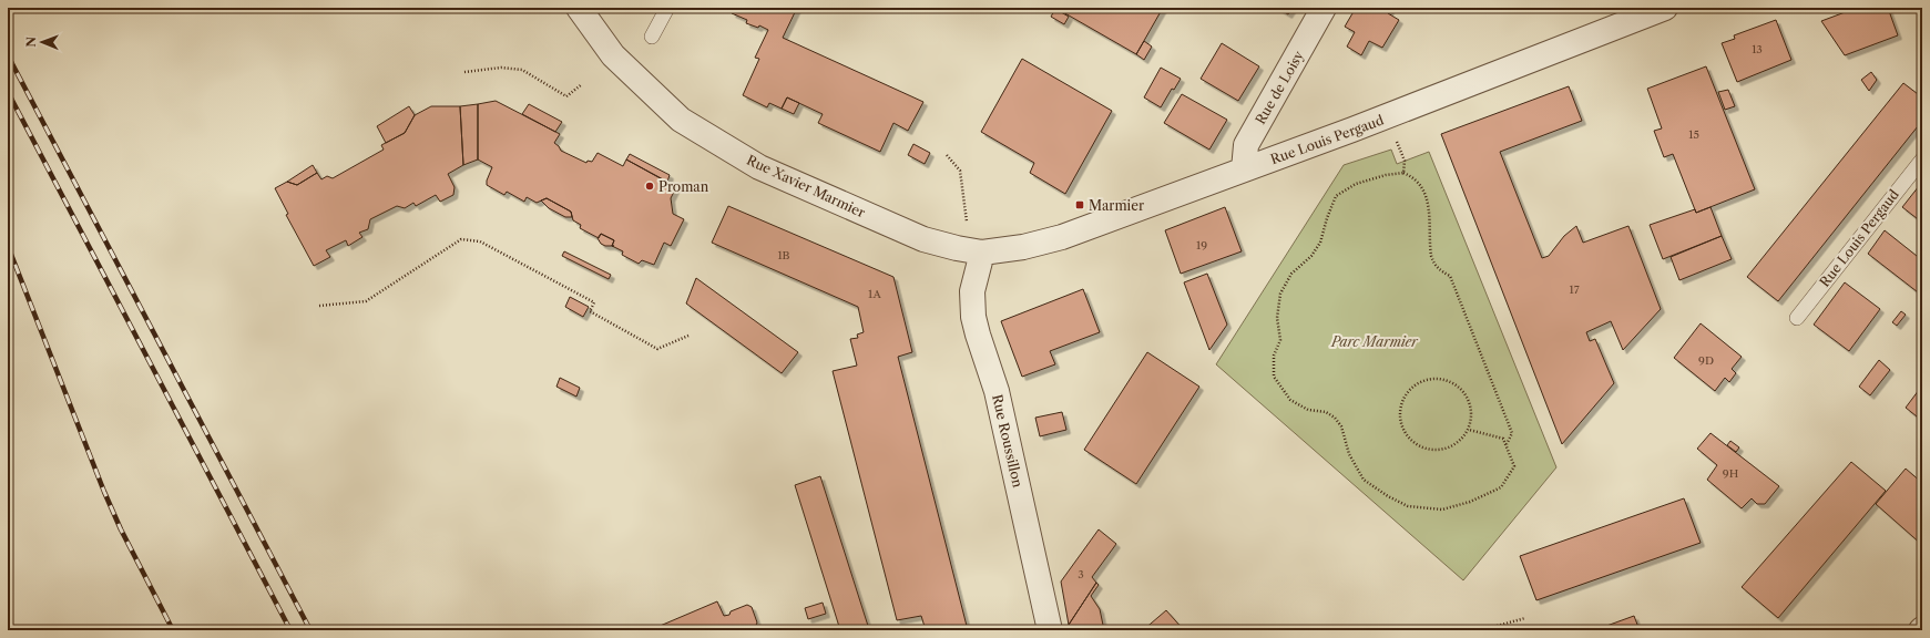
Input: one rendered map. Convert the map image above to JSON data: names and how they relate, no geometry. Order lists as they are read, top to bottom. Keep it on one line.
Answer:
{"streets":{"street":["Rue de Loisy","Rue Louis Pergaud","Rue Xavier Marmier","Rue Roussillon"]},"crossings":[["Rue de Loisy","Rue Louis Pergaud"],["Rue Louis Pergaud","Rue Xavier Marmier"],["Rue Louis Pergaud","Rue Roussillon"],["Rue Xavier Marmier","Rue Roussillon"]],"parks":["Parc Marmier"],"places":{"other":["Proman"],"transit":["Marmier"]},"house_numbers":["13","15","19","1B","17","1A","9D","9H","3"],"north":"left"}
